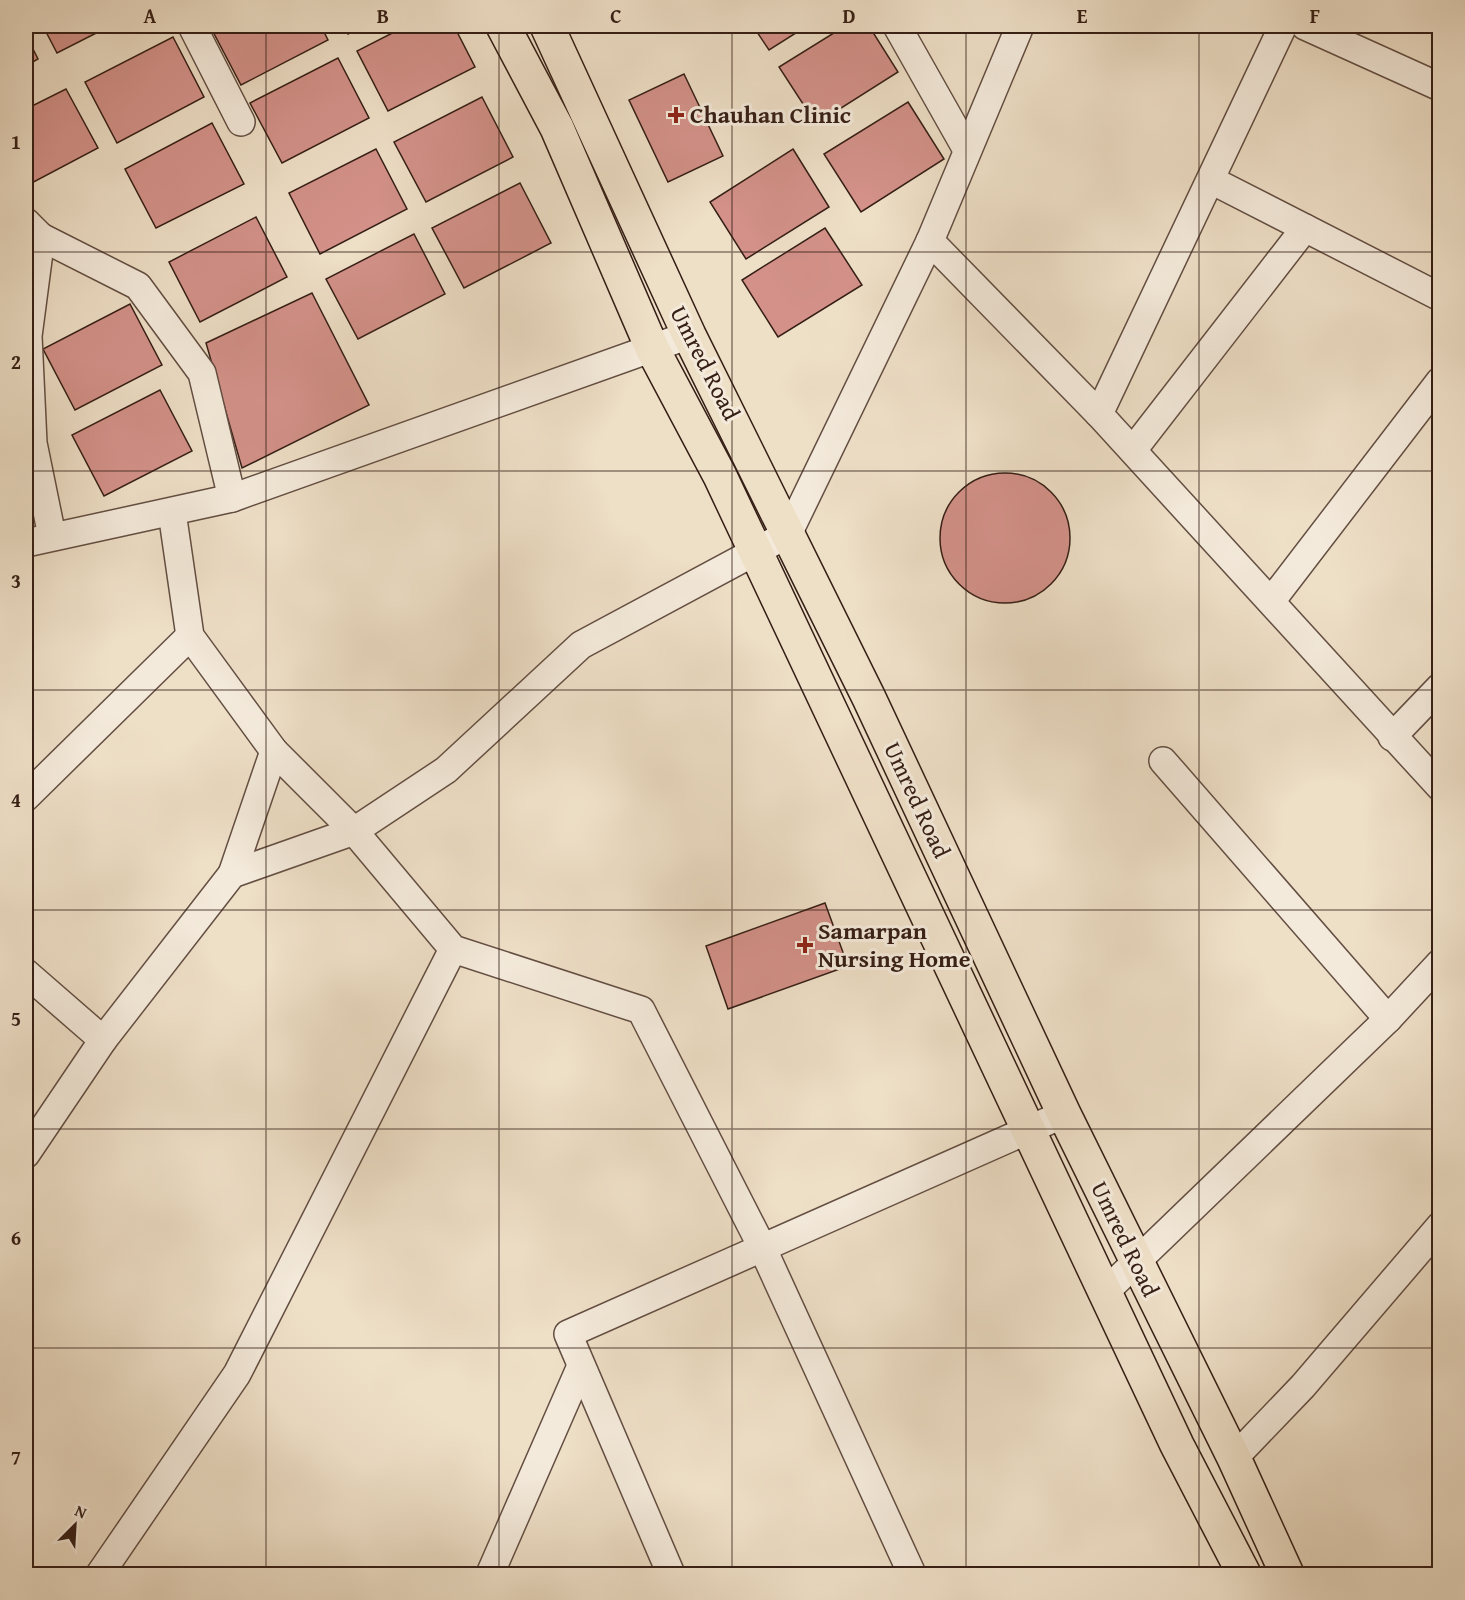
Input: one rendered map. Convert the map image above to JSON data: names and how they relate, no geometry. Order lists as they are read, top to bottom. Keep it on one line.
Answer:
{"streets":{"main road":["Umred Road"]},"places":{"health":["Chauhan Clinic","Samarpan Nursing Home"]},"north":"top right","grid":{"columns":["A","B","C","D","E","F"],"rows":["1","2","3","4","5","6","7"]}}
